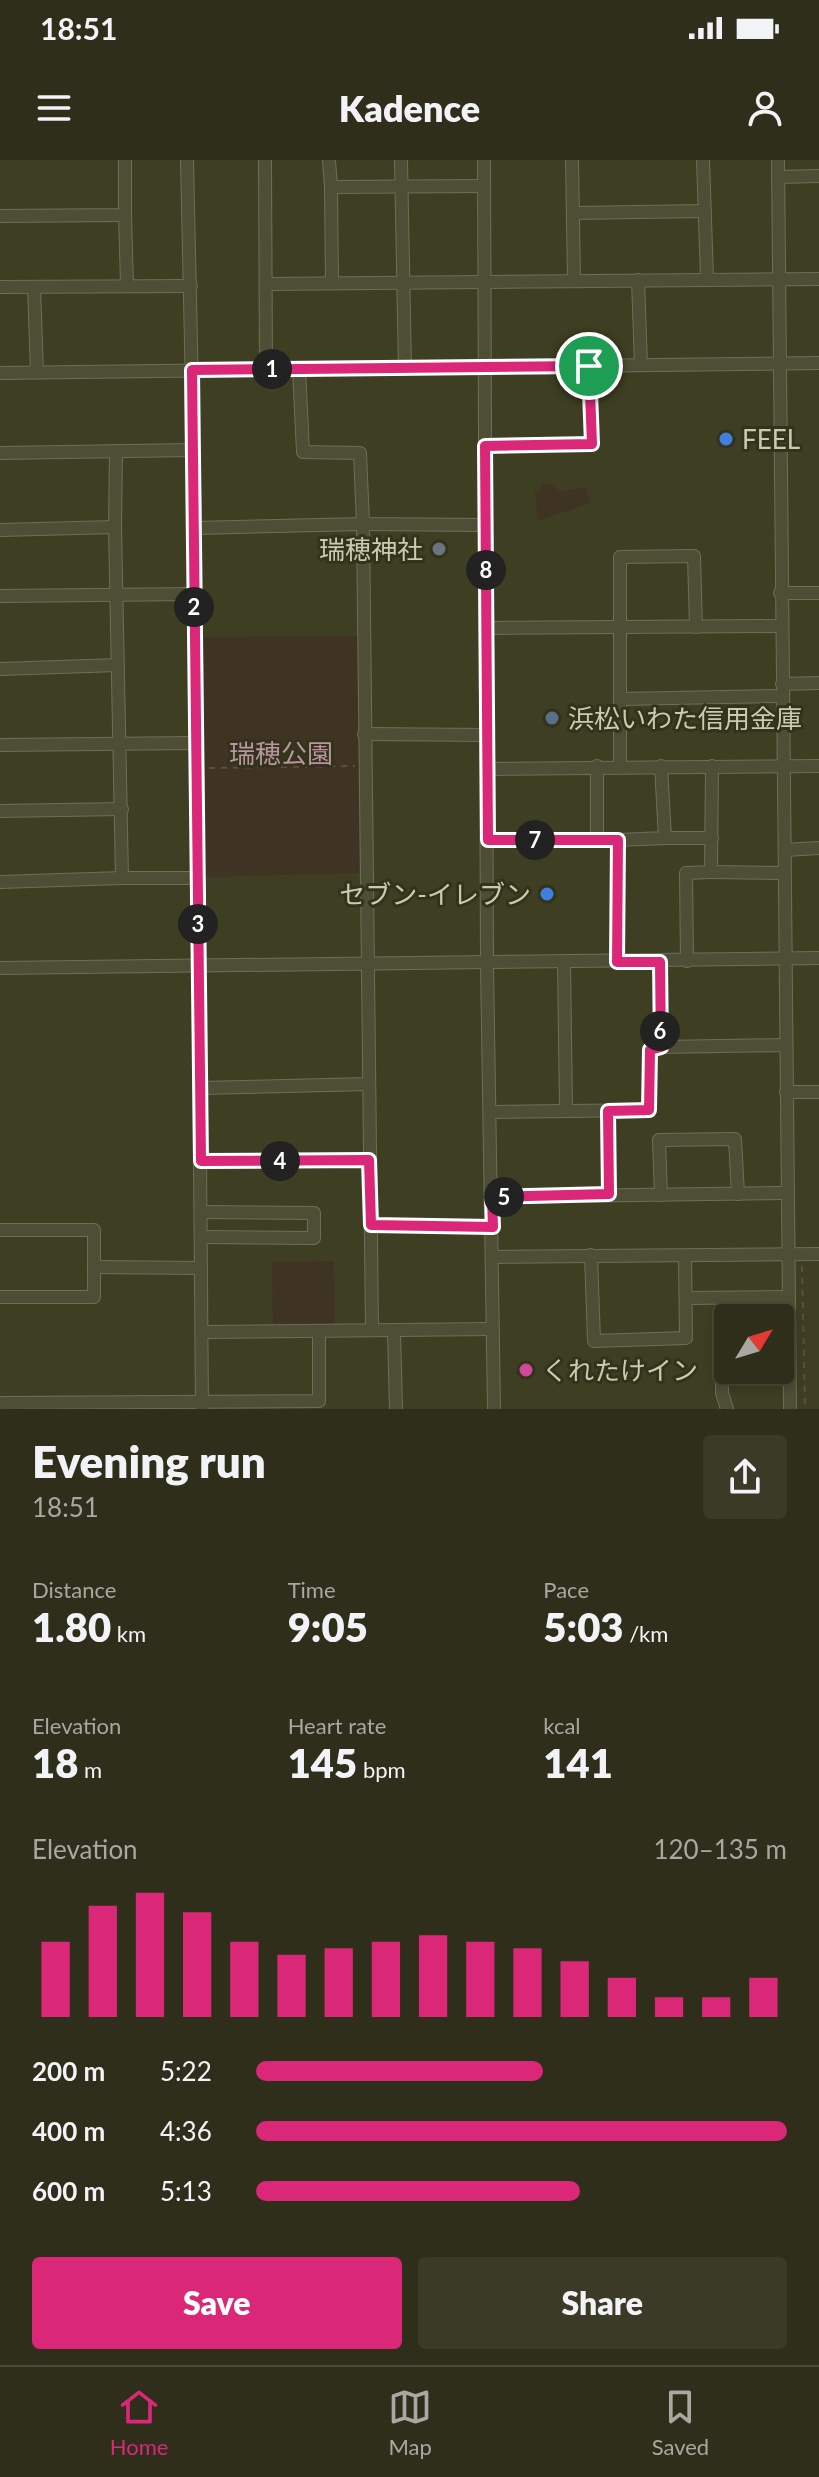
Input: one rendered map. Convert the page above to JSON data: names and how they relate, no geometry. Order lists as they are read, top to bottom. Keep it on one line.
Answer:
{"parks":["瑞穂公園"],"places":["FEEL","瑞穂神社","浜松いわた信用金庫","セブン-イレブン","くれたけイン"],"north":"top right","page":{"status":"18:51","header":"Kadence","pins":["1","8","2","7","3","6","4","5"],"heading":["Evening run","18:51"],"stats":[["Distance","1.80 km"],["Time","9:05"],["Pace","5:03 /km"],["Elevation","18 m"],["Heart rate","145 bpm"],["kcal","141"]],"chart":["Elevation","120–135 m"],"list":[{"name":"200 m","note":"5:22"},{"name":"400 m","note":"4:36"},{"name":"600 m","note":"5:13"}],"buttons":["Save","Share"],"tabs":["Home","Map","Saved"]}}
